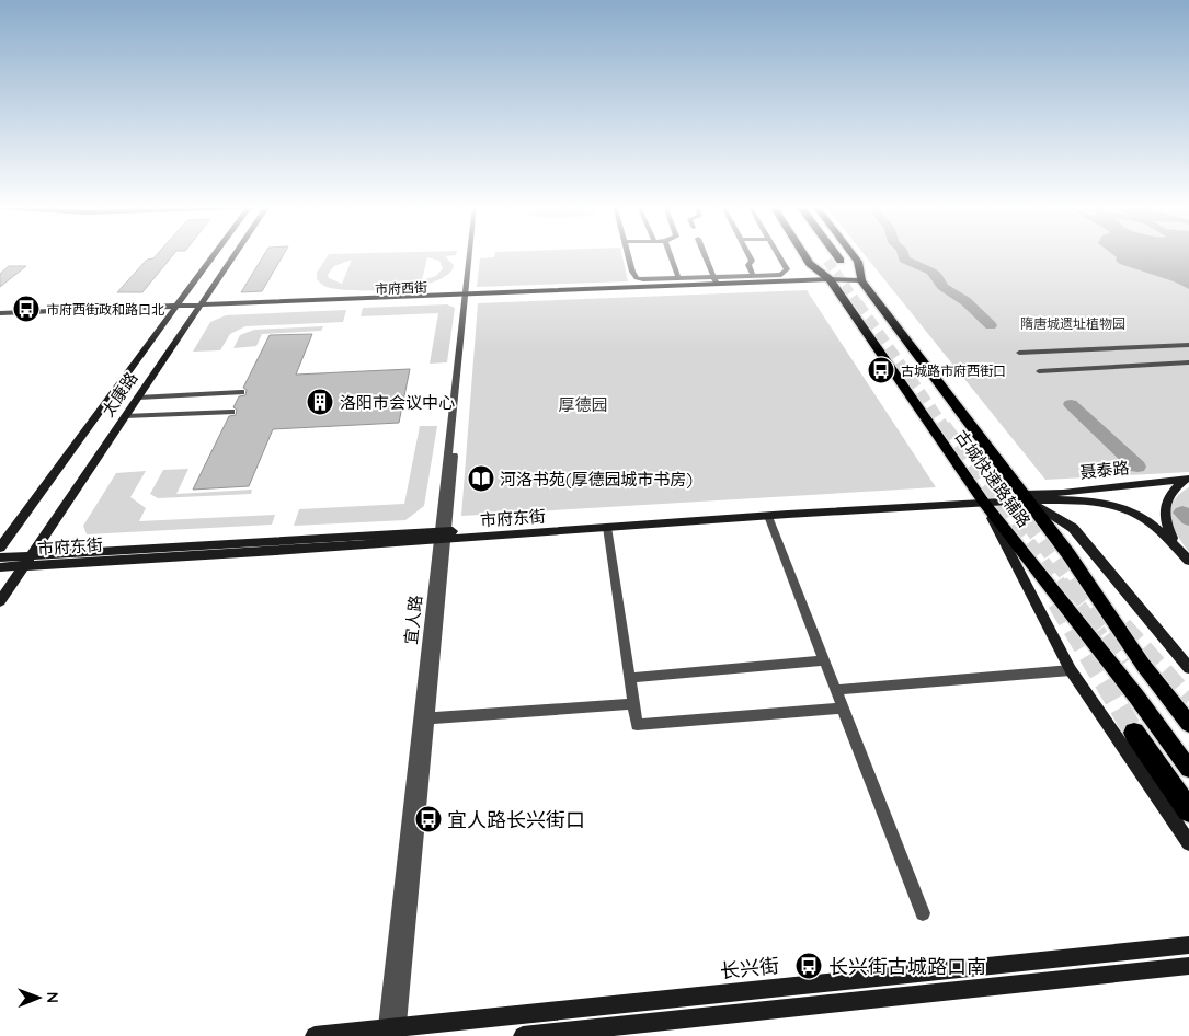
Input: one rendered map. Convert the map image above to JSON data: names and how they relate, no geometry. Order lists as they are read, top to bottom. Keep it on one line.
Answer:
{"streets":{"main road":["市府西街","太康路","聂泰路","古城快速路辅路","市府东街","长兴街"],"street":["宜人路"]},"crossings":[["市府西街","太康路"],["市府西街","古城快速路辅路"],["市府西街","宜人路"],["太康路","市府东街"],["聂泰路","古城快速路辅路"],["聂泰路","市府东街"],["古城快速路辅路","市府东街"],["市府东街","宜人路"],["宜人路","长兴街"]],"parks":["隋唐城遗址植物园","厚德园"],"places":{"bus stop":["市府西街政和路口北","古城路市府西街口","宜人路长兴街口","长兴街古城路口南"],"building":["洛阳市会议中心"],"library":["河洛书苑(厚德园城市书房)"]},"north":"right"}
